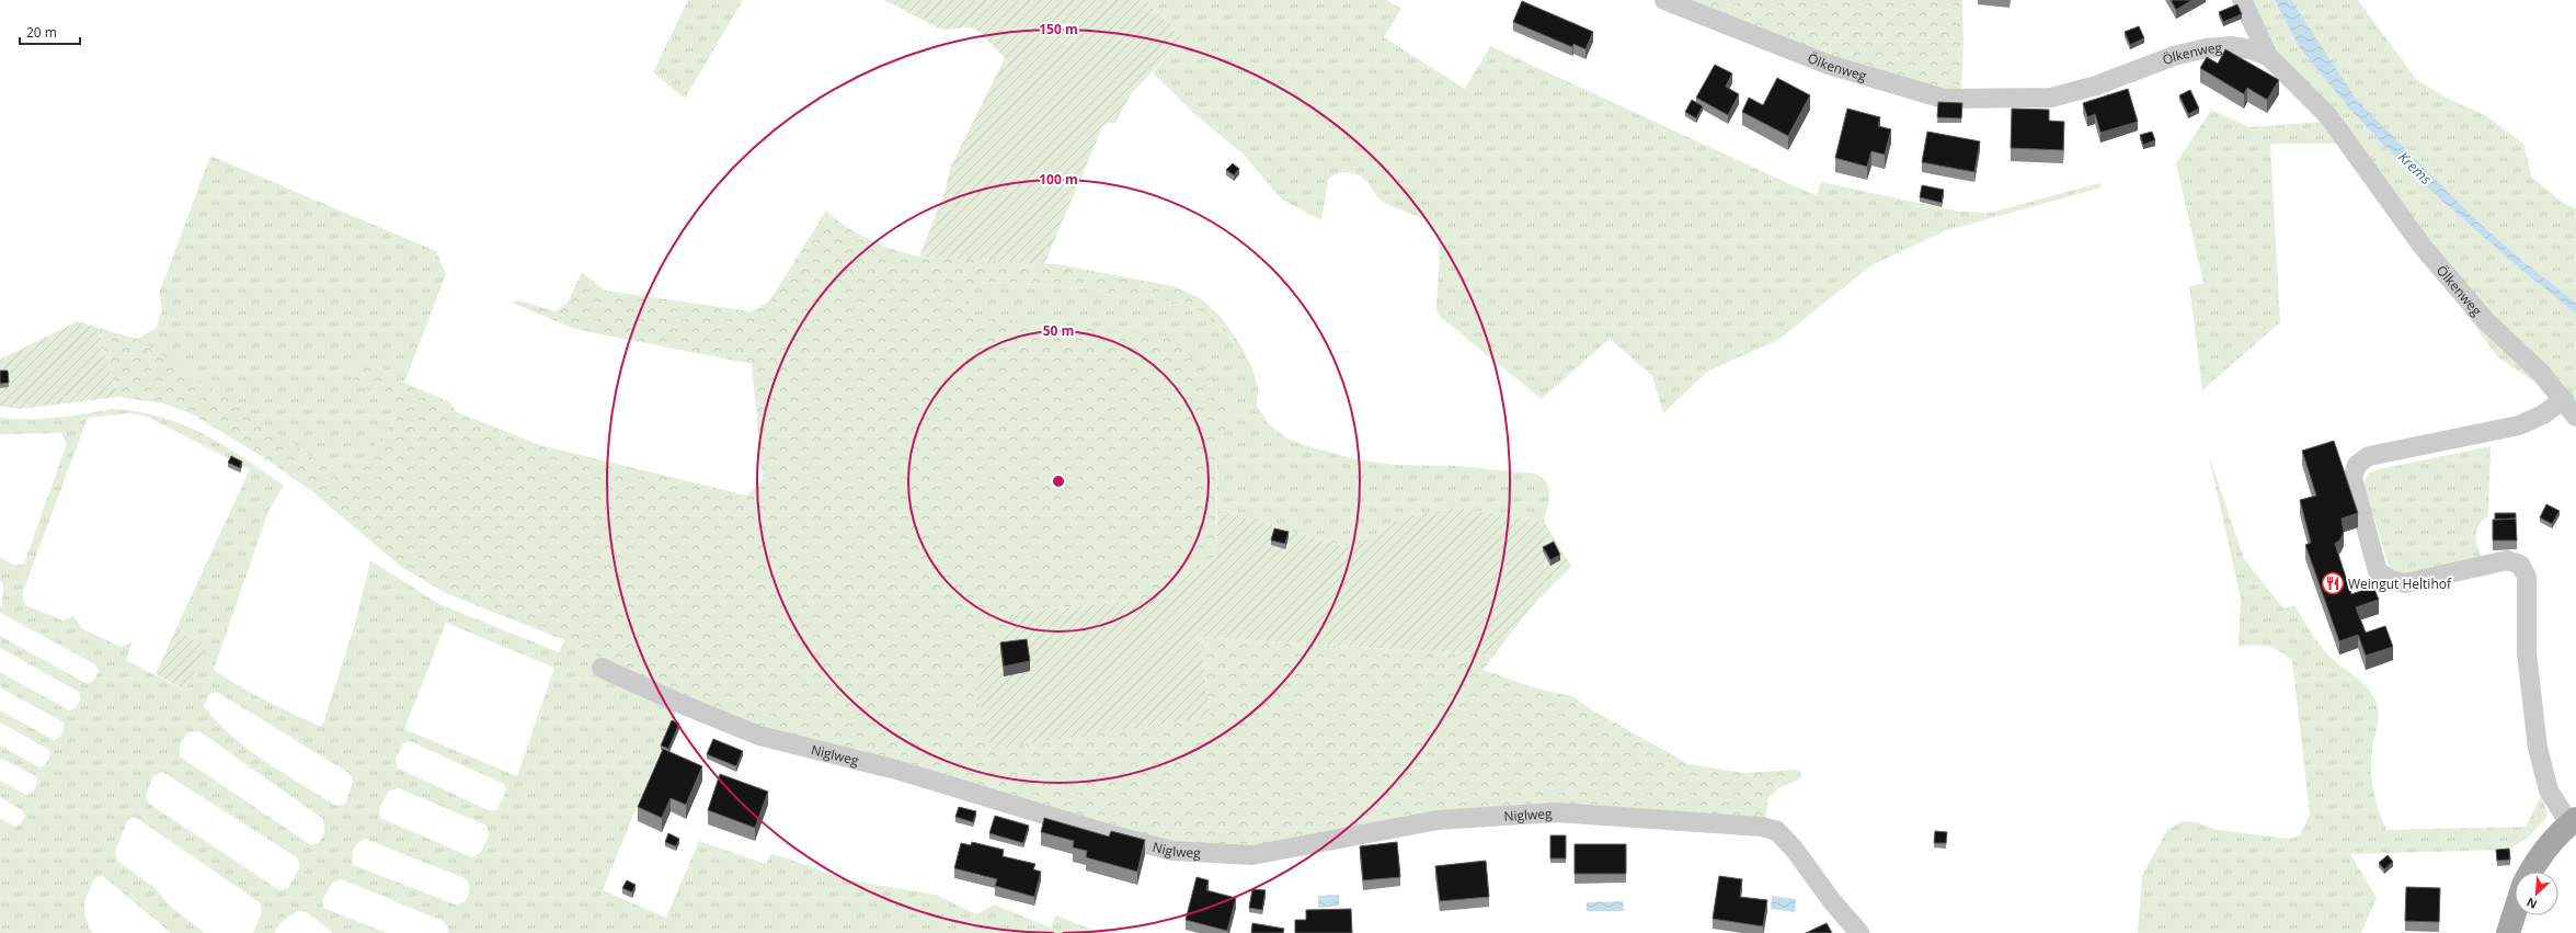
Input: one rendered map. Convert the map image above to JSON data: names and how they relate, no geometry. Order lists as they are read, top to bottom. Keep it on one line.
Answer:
{"streets":{"street":["Ölkenweg","Niglweg"]},"water":["Krems"],"places":{"restaurant":["Weingut Heltihof"]},"scale_bar":"20 m","north":"bottom left","rings":["150 m","100 m","50 m"]}
